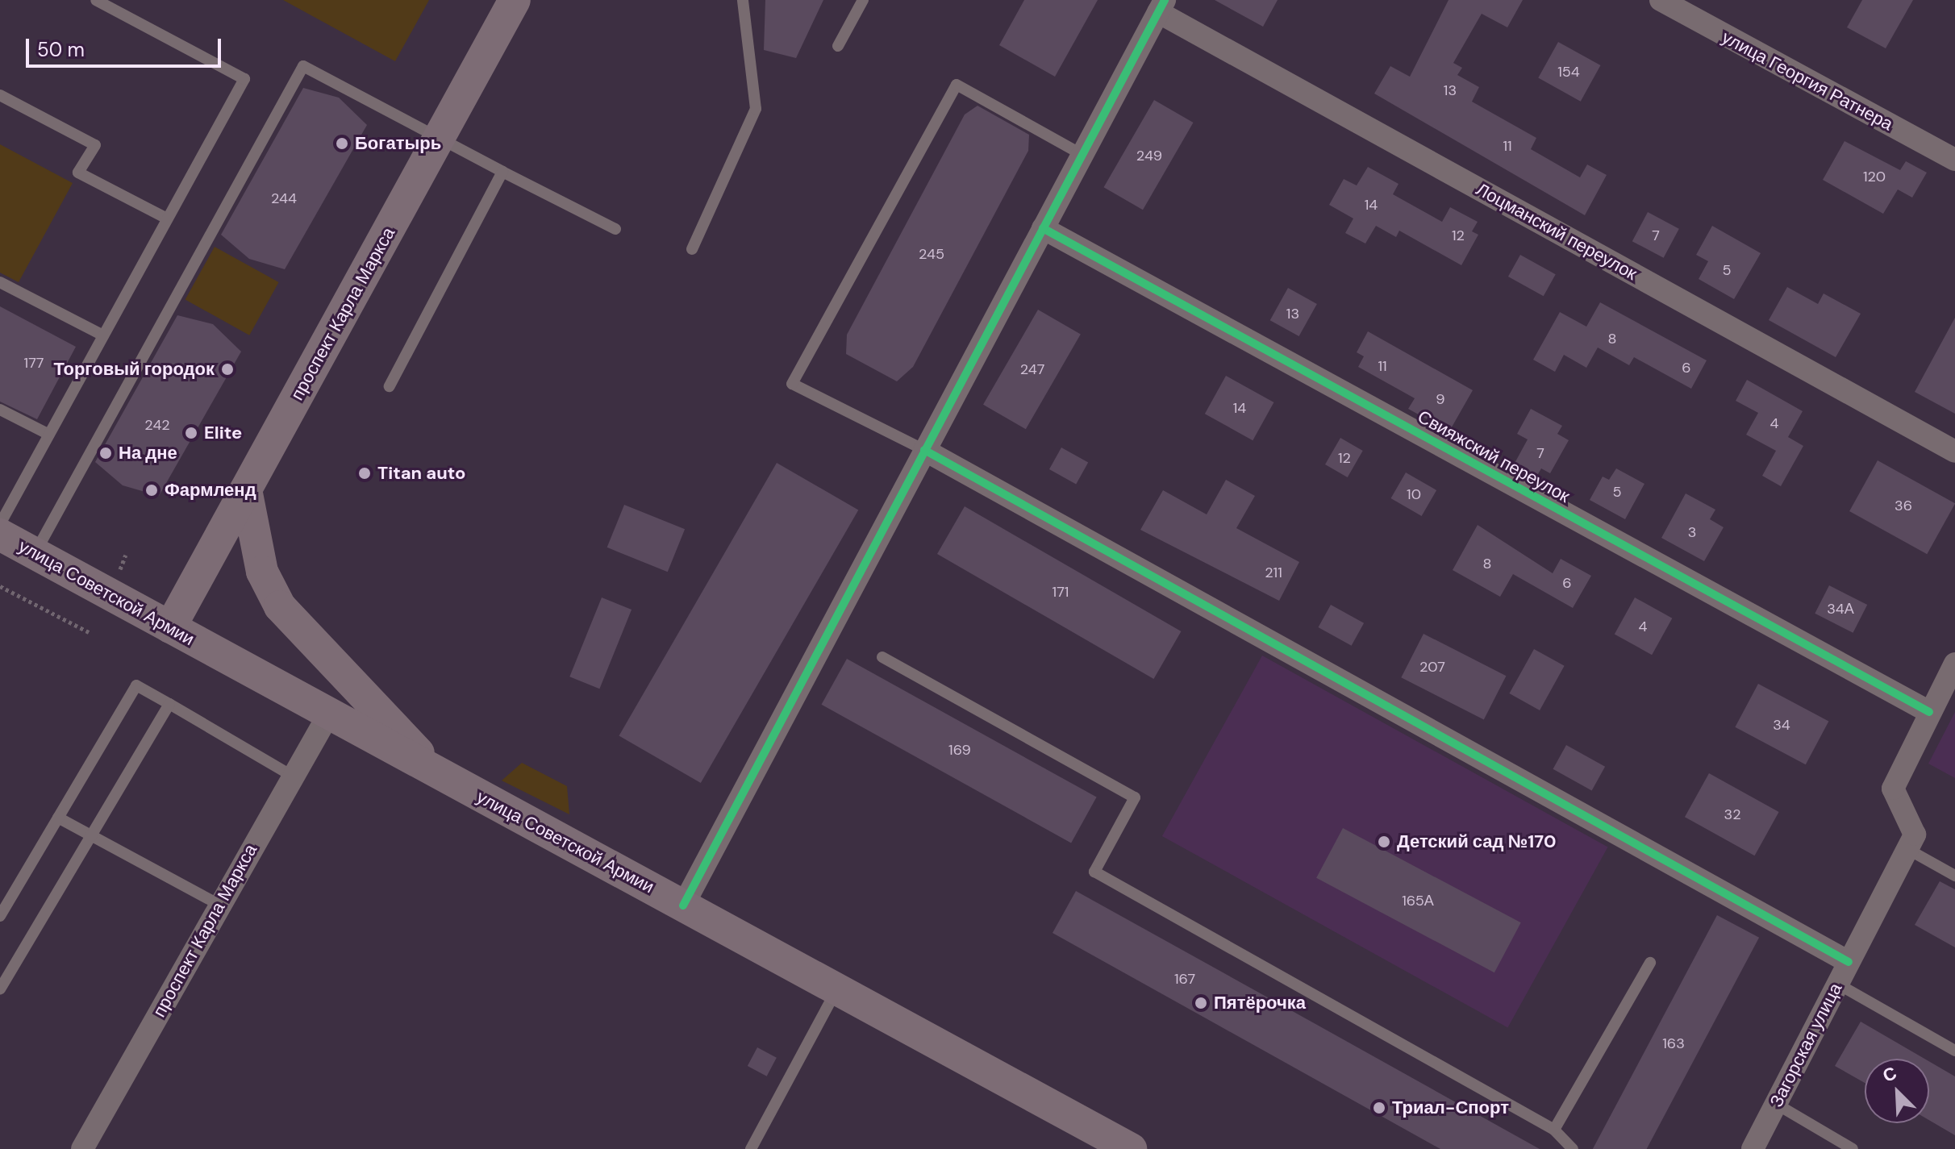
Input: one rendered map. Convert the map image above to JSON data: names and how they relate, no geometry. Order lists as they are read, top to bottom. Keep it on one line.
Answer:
{"streets":{"main road":["проспект Карла Маркса","улица Советской Армии"],"street":["улица Георгия Ратнера","Лоцманский переулок","Свияжский переулок","Загорская улица"]},"crossings":[["проспект Карла Маркса","улица Советской Армии"],["Свияжский переулок","Загорская улица"]],"places":["Богатырь","Торговый городок","Elite","На дне","Titan auto","Фармленд","Детский сад №170","Пятёрочка","Триал-Спорт"],"house_numbers":["154","13","11","249","120","244","14","12","7","245","5","13","8","177","11","6","247","9","14","4","242","7","12","5","10","36","3","8","211","6","171","34А","4","207","34","169","32","165А","167","163"],"scale_bar":"50 m","north":"top left"}
